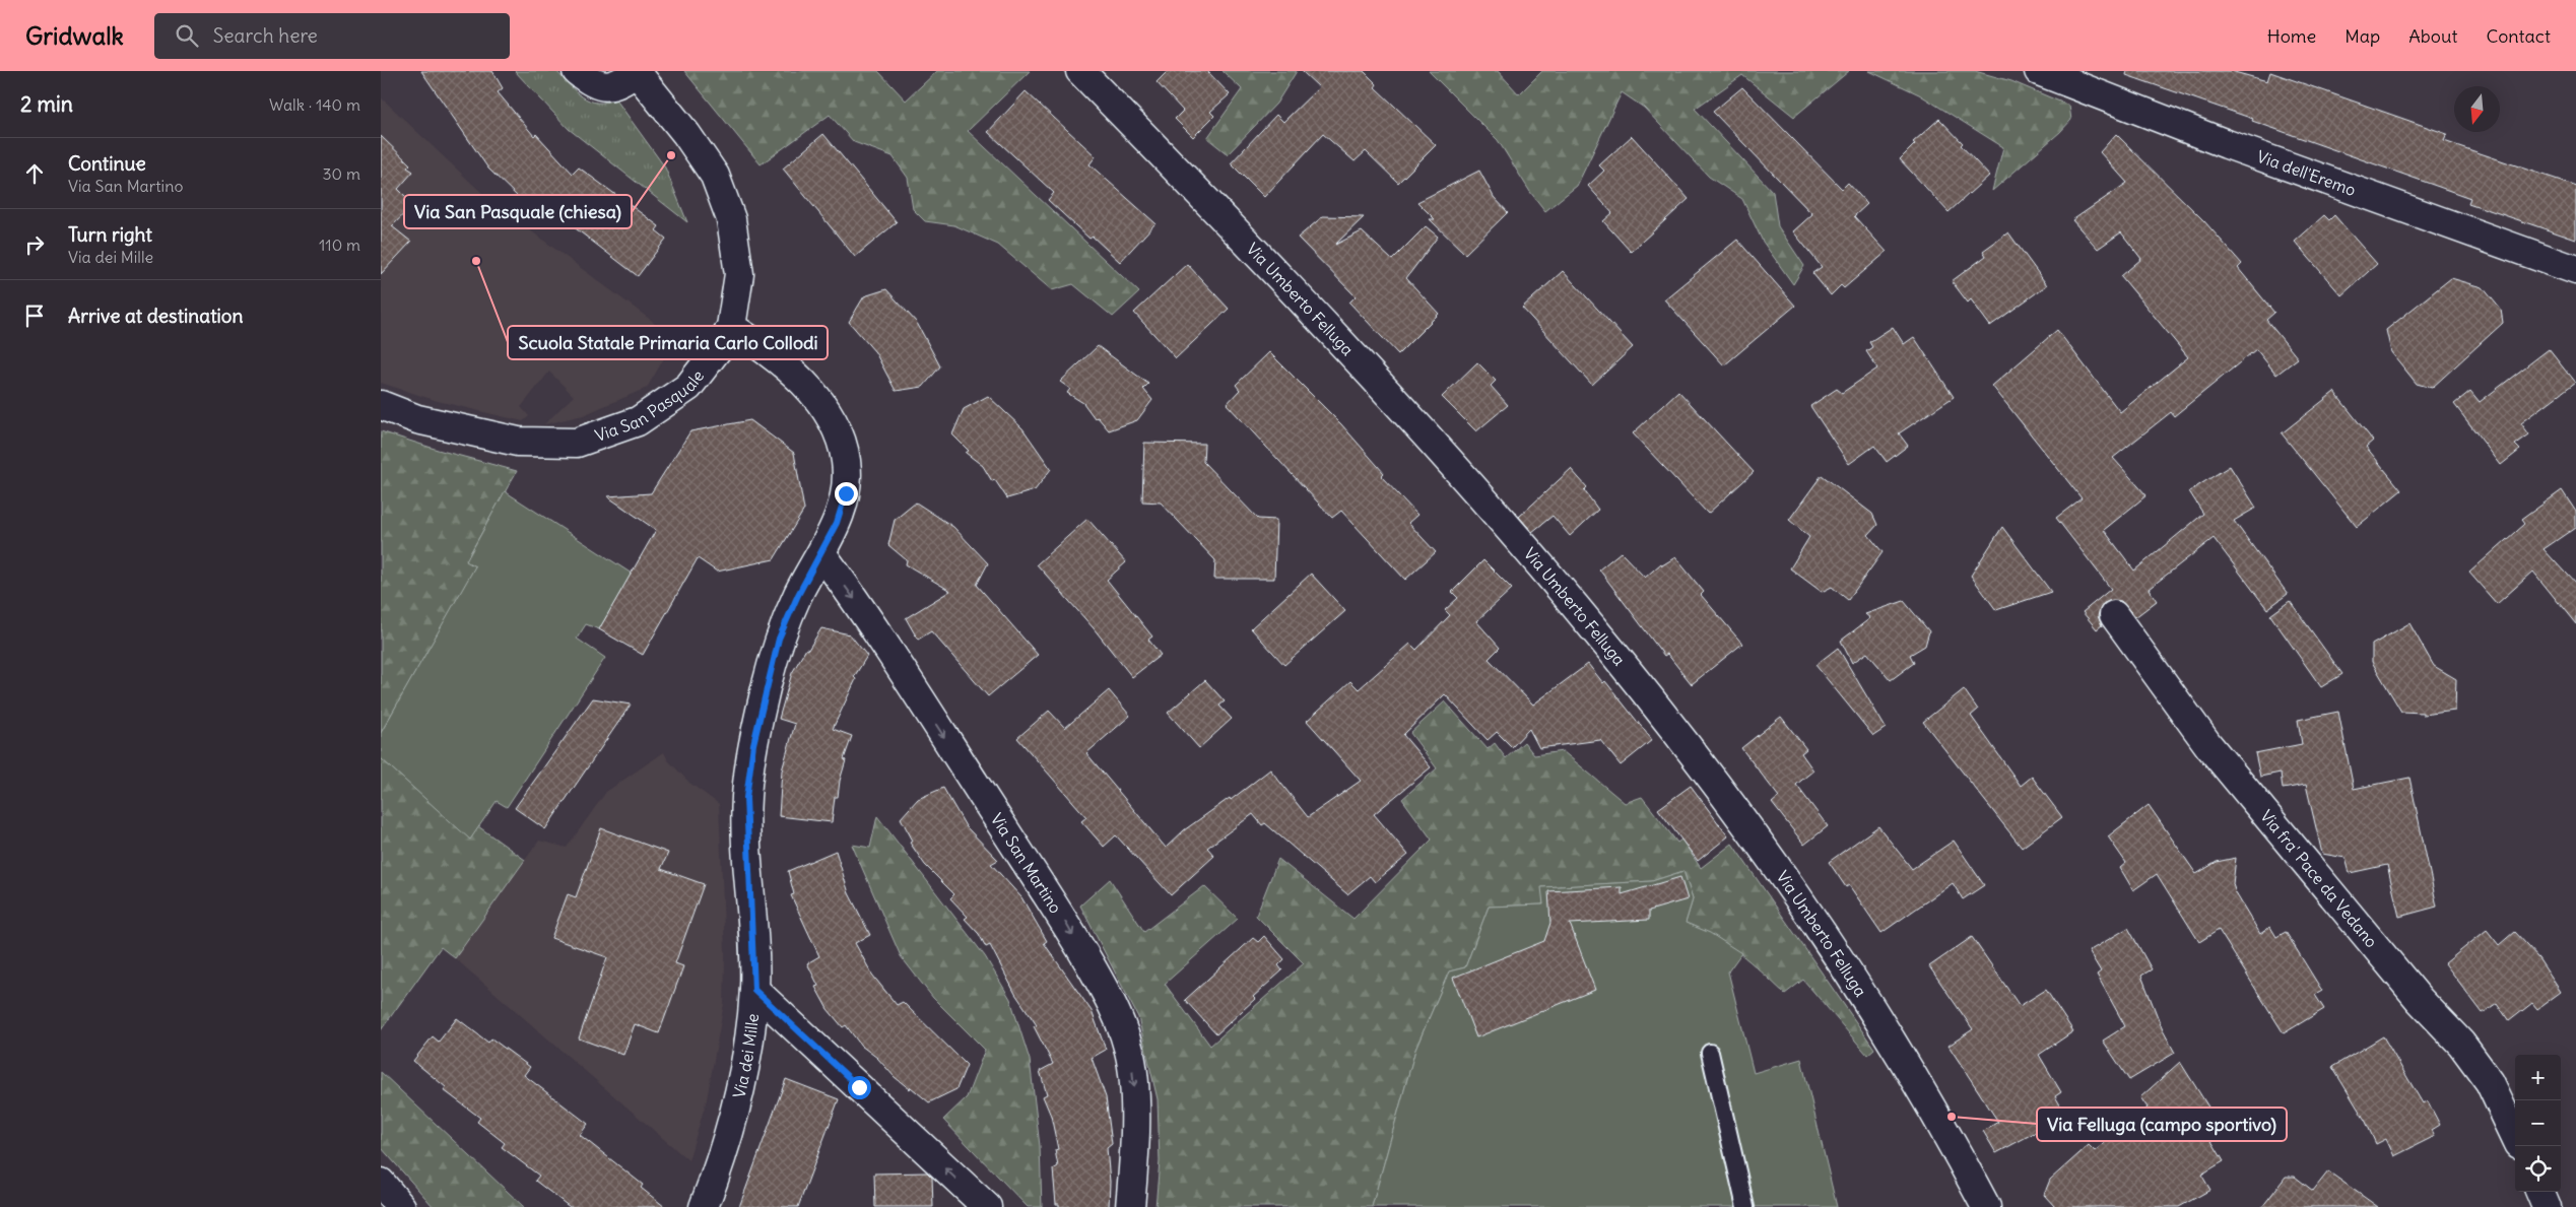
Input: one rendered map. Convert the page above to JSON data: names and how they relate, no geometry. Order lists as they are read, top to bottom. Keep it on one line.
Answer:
{"streets":{"street":["Via dell'Eremo","Via Umberto Felluga","Via San Pasquale","Via San Martino","Via fra' Pace da Vedano","Via dei Mille"]},"crossings":[["Via San Pasquale","Via dei Mille"],["Via San Martino","Via dei Mille"]],"one_way":["Via San Martino"],"places":["Via San Pasquale (chiesa)","Scuola Statale Primaria Carlo Collodi","Via Felluga (campo sportivo)"],"north":"bottom","page":{"header":"Gridwalk","search":"Search here","nav":["Home","Map","About","Contact"],"heading":["2 min","Walk · 140 m"],"list":[["Continue","Via San Martino","30 m"],["Turn right","Via dei Mille","110 m"],"Arrive at destination"],"map_buttons":["+","−"]}}
